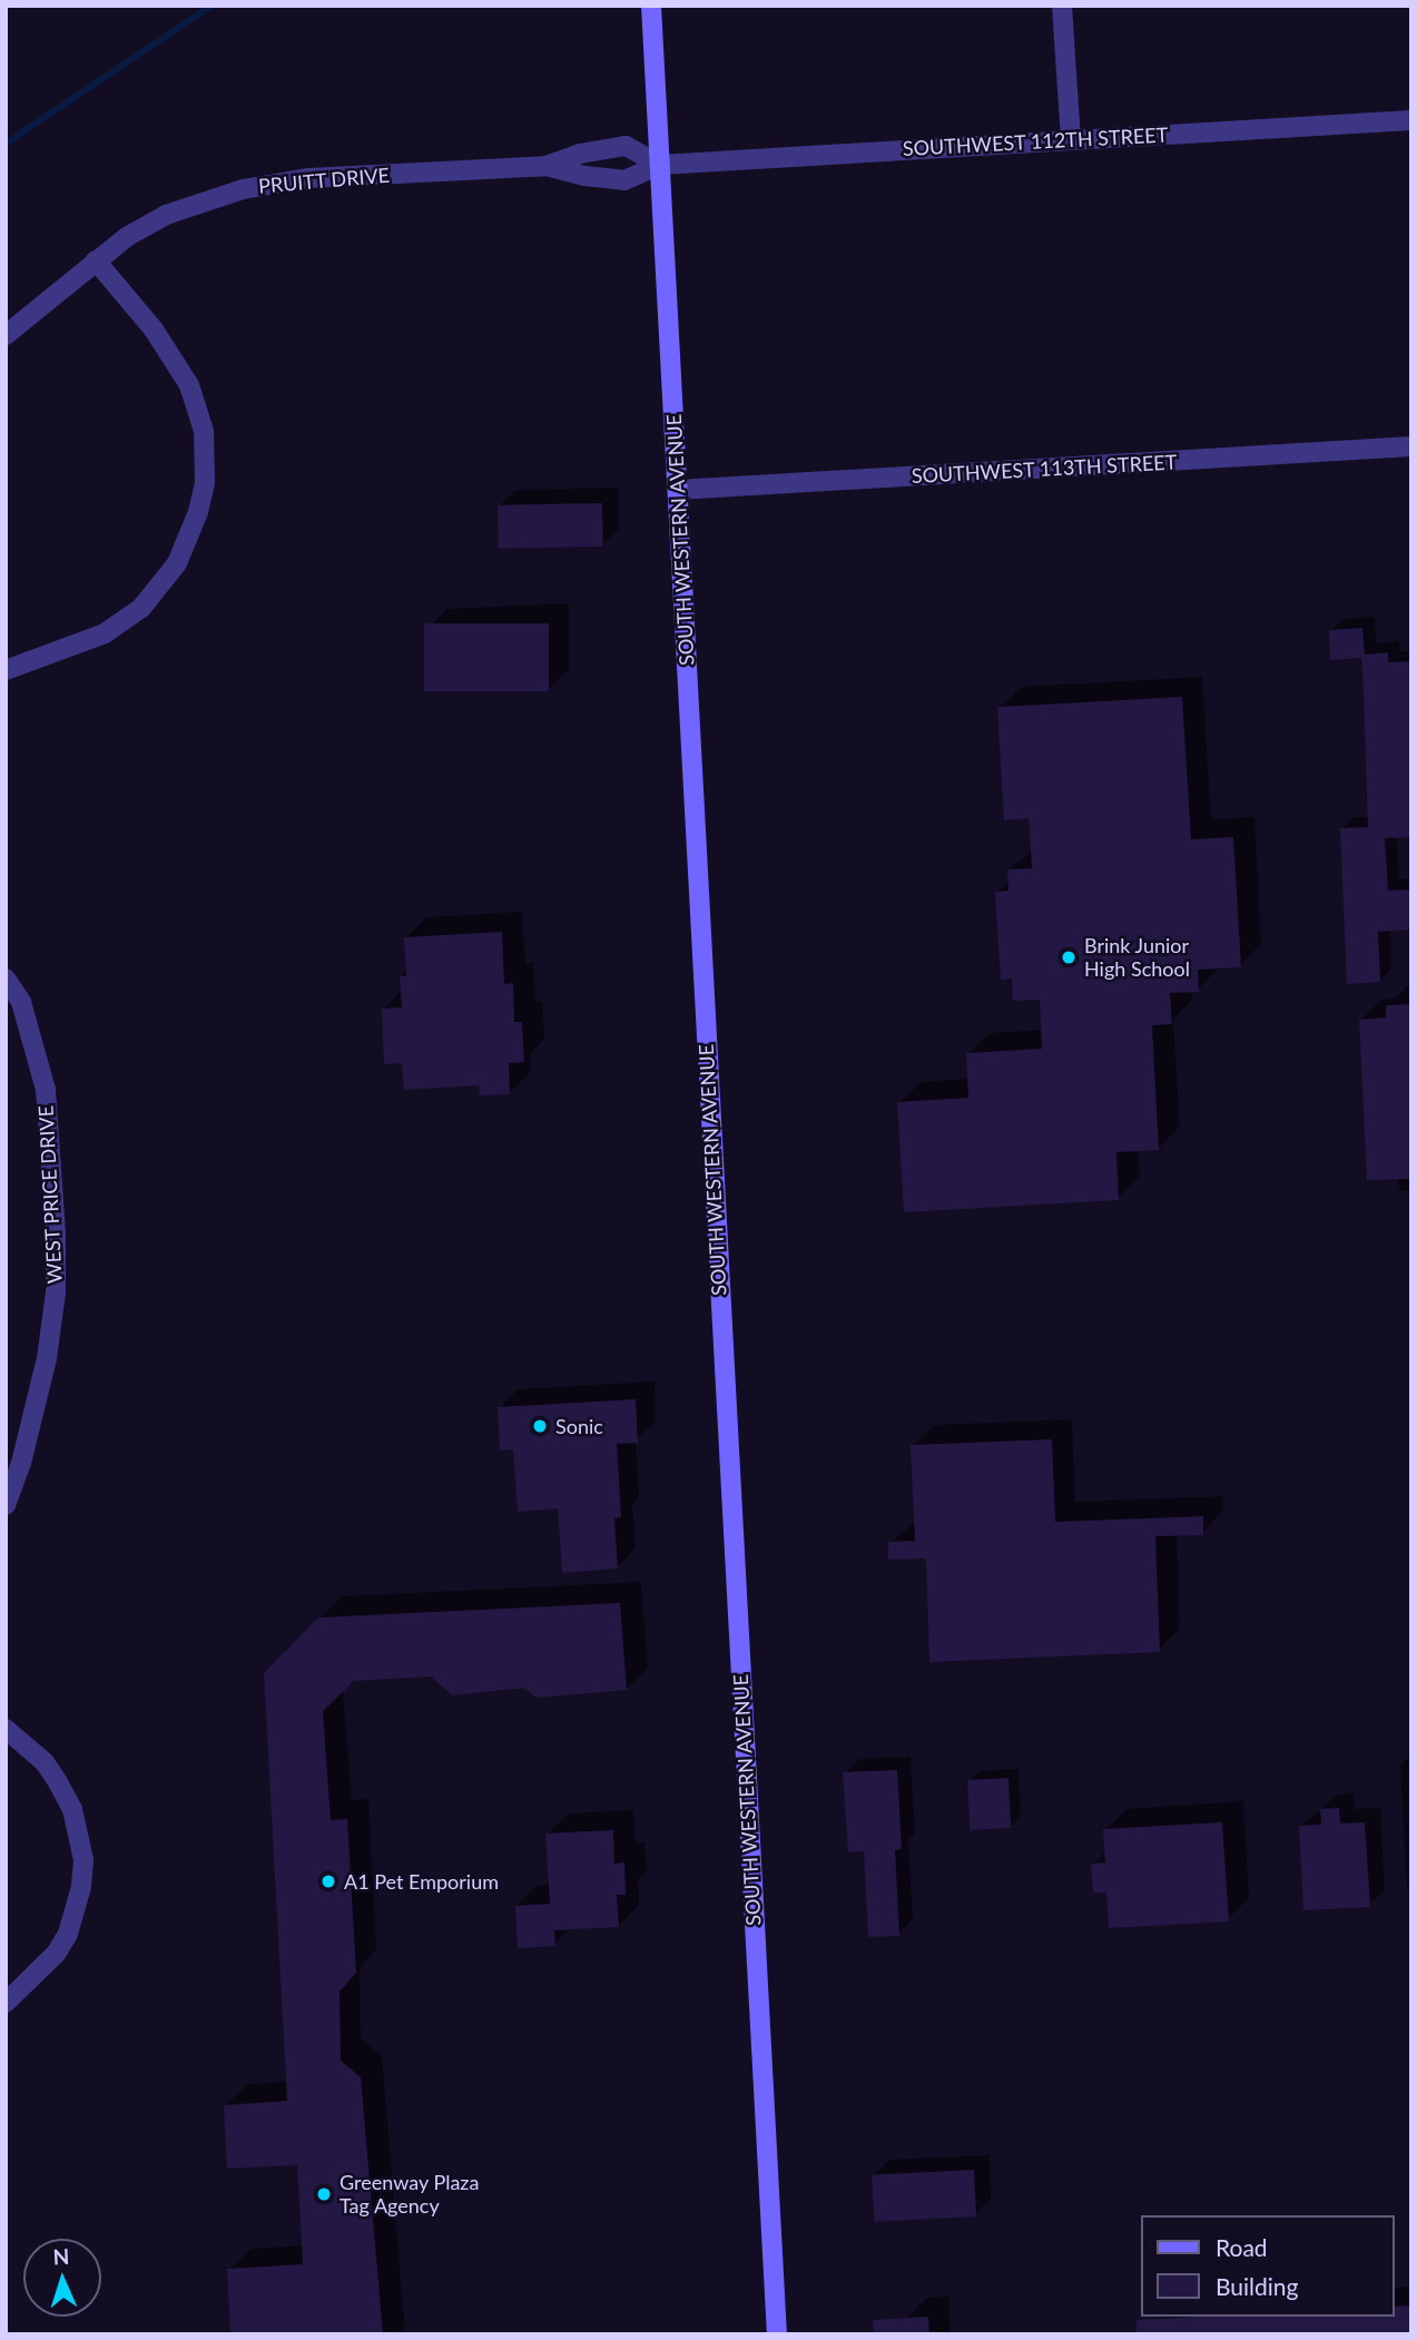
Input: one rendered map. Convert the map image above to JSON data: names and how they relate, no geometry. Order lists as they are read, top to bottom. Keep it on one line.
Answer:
{"streets":{"main road":["SOUTH WESTERN AVENUE"],"street":["SOUTHWEST 112TH STREET","PRUITT DRIVE","SOUTHWEST 113TH STREET","WEST PRICE DRIVE"]},"crossings":[["SOUTHWEST 112TH STREET","PRUITT DRIVE"],["SOUTHWEST 112TH STREET","SOUTH WESTERN AVENUE"],["PRUITT DRIVE","SOUTH WESTERN AVENUE"],["SOUTHWEST 113TH STREET","SOUTH WESTERN AVENUE"]],"places":["Brink Junior High School","Sonic","A1 Pet Emporium","Greenway Plaza Tag Agency"],"legend":["Road","Building"],"north":"top"}
